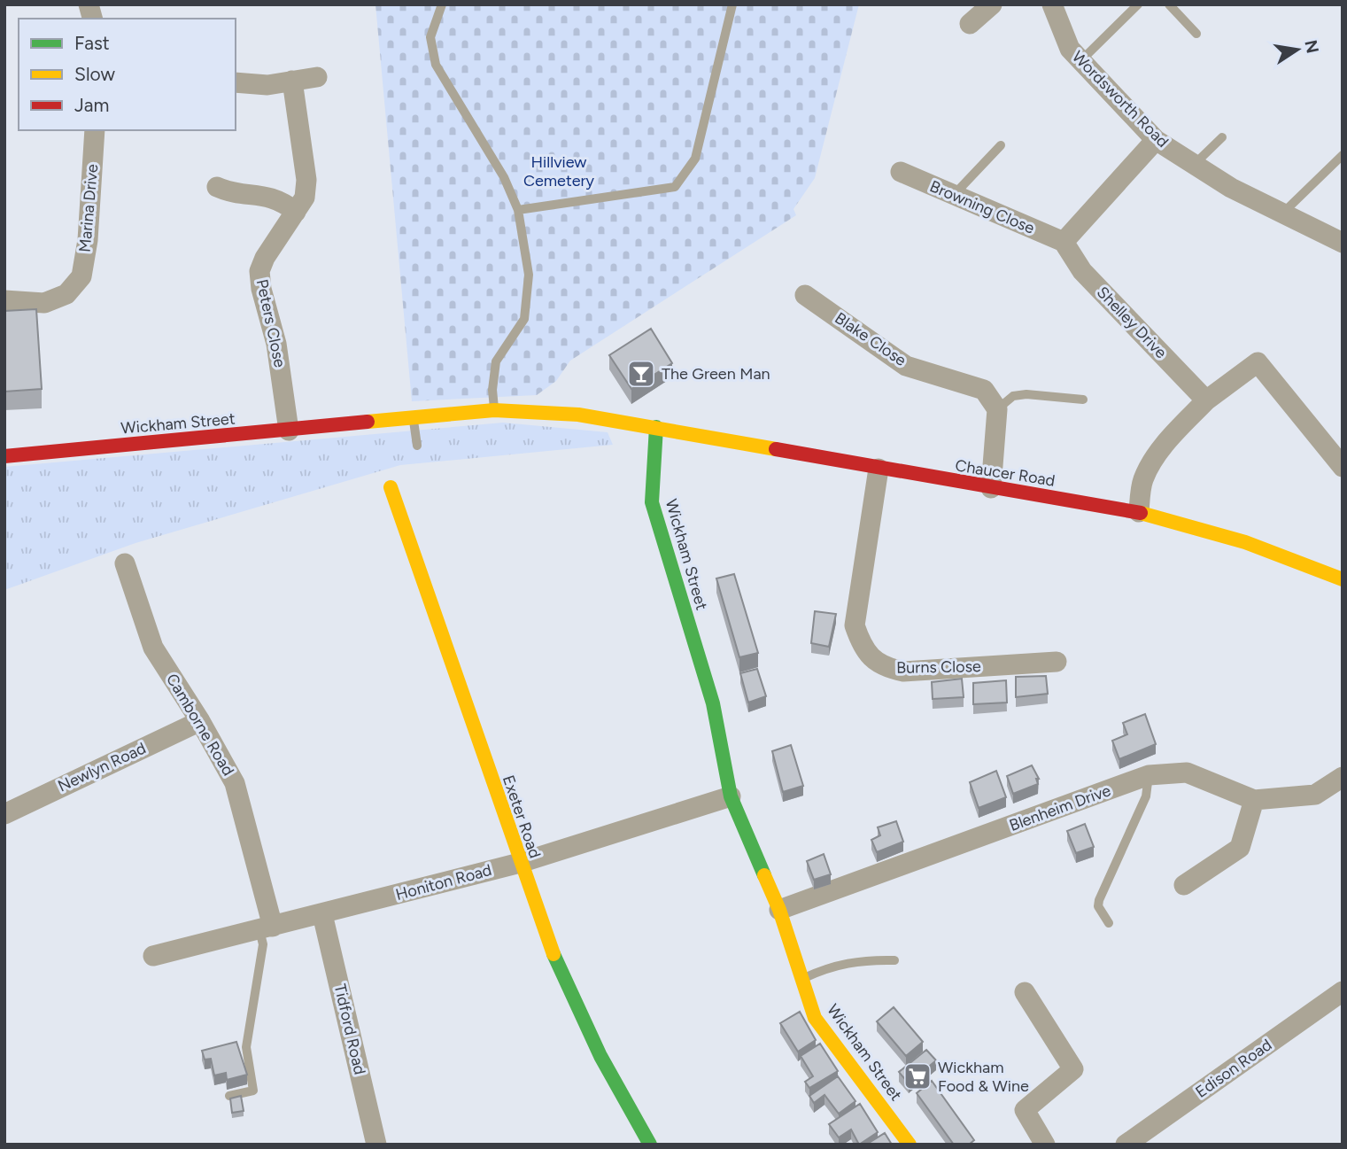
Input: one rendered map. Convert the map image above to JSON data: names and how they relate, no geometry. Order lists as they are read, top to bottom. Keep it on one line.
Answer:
{"streets":{"street":["Wordsworth Road","Browning Close","Marina Drive","Shelley Drive","Peters Close","Blake Close","Wickham Street","Chaucer Road","Burns Close","Camborne Road","Newlyn Road","Blenheim Drive","Exeter Road","Honiton Road","Tidford Road","Edison Road"]},"crossings":[["Browning Close","Shelley Drive"],["Peters Close","Wickham Street"],["Wickham Street","Chaucer Road"],["Wickham Street","Blenheim Drive"],["Wickham Street","Honiton Road"],["Chaucer Road","Burns Close"],["Camborne Road","Newlyn Road"],["Camborne Road","Honiton Road"],["Exeter Road","Honiton Road"],["Honiton Road","Tidford Road"]],"parks":["Hillview Cemetery"],"places":{"bar":["The Green Man"],"supermarket":["Wickham Food & Wine"]},"legend":["Fast","Slow","Jam"],"north":"right"}
